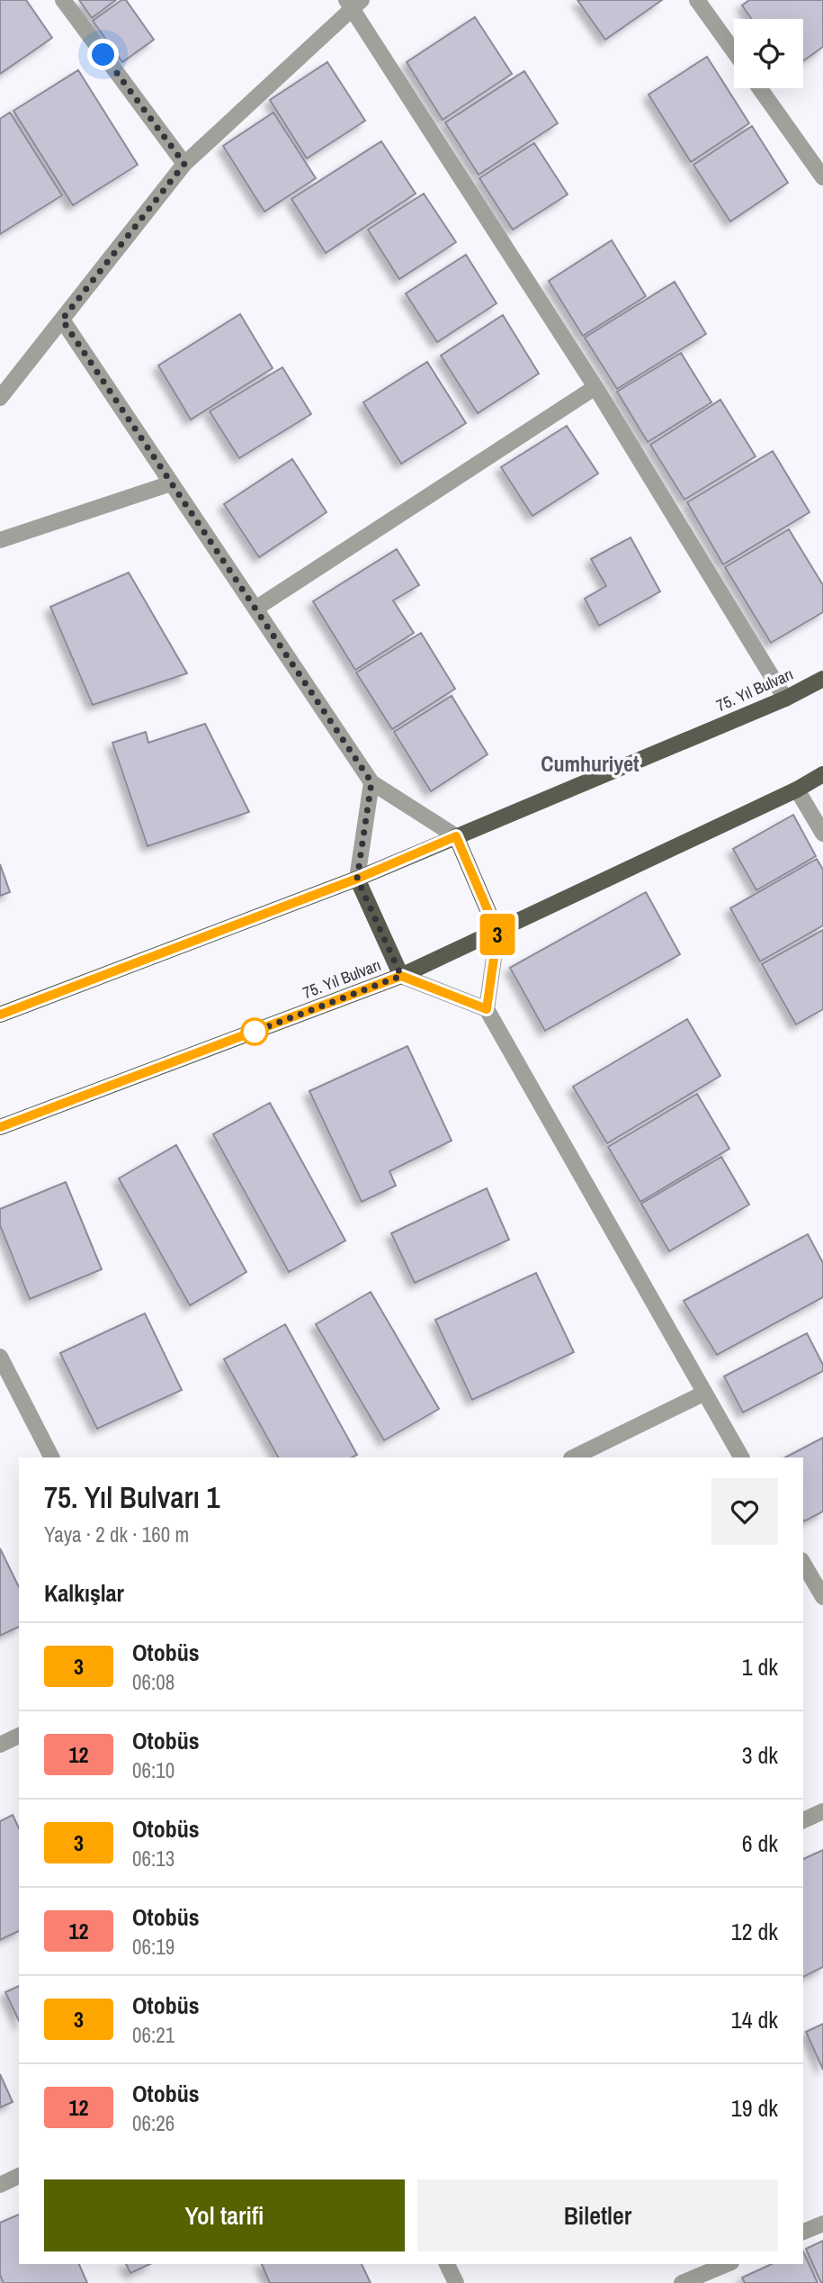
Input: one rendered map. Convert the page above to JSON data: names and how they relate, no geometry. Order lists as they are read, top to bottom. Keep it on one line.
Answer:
{"streets":{"main road":["75. Yıl Bulvarı"]},"districts":["Cumhuriyet"],"lines":["bus line 3"],"page":{"on_map":"3","heading":[["75. Yıl Bulvarı 1","Yaya · 2 dk · 160 m"],"Kalkışlar"],"list":[{"mark":"3","name":"Otobüs","note":"06:08","value":"1 dk"},{"mark":"12","name":"Otobüs","note":"06:10","value":"3 dk"},{"mark":"3","name":"Otobüs","note":"06:13","value":"6 dk"},{"mark":"12","name":"Otobüs","note":"06:19","value":"12 dk"},{"mark":"3","name":"Otobüs","note":"06:21","value":"14 dk"},{"mark":"12","name":"Otobüs","note":"06:26","value":"19 dk"}],"buttons":["Yol tarifi","Biletler"]}}
